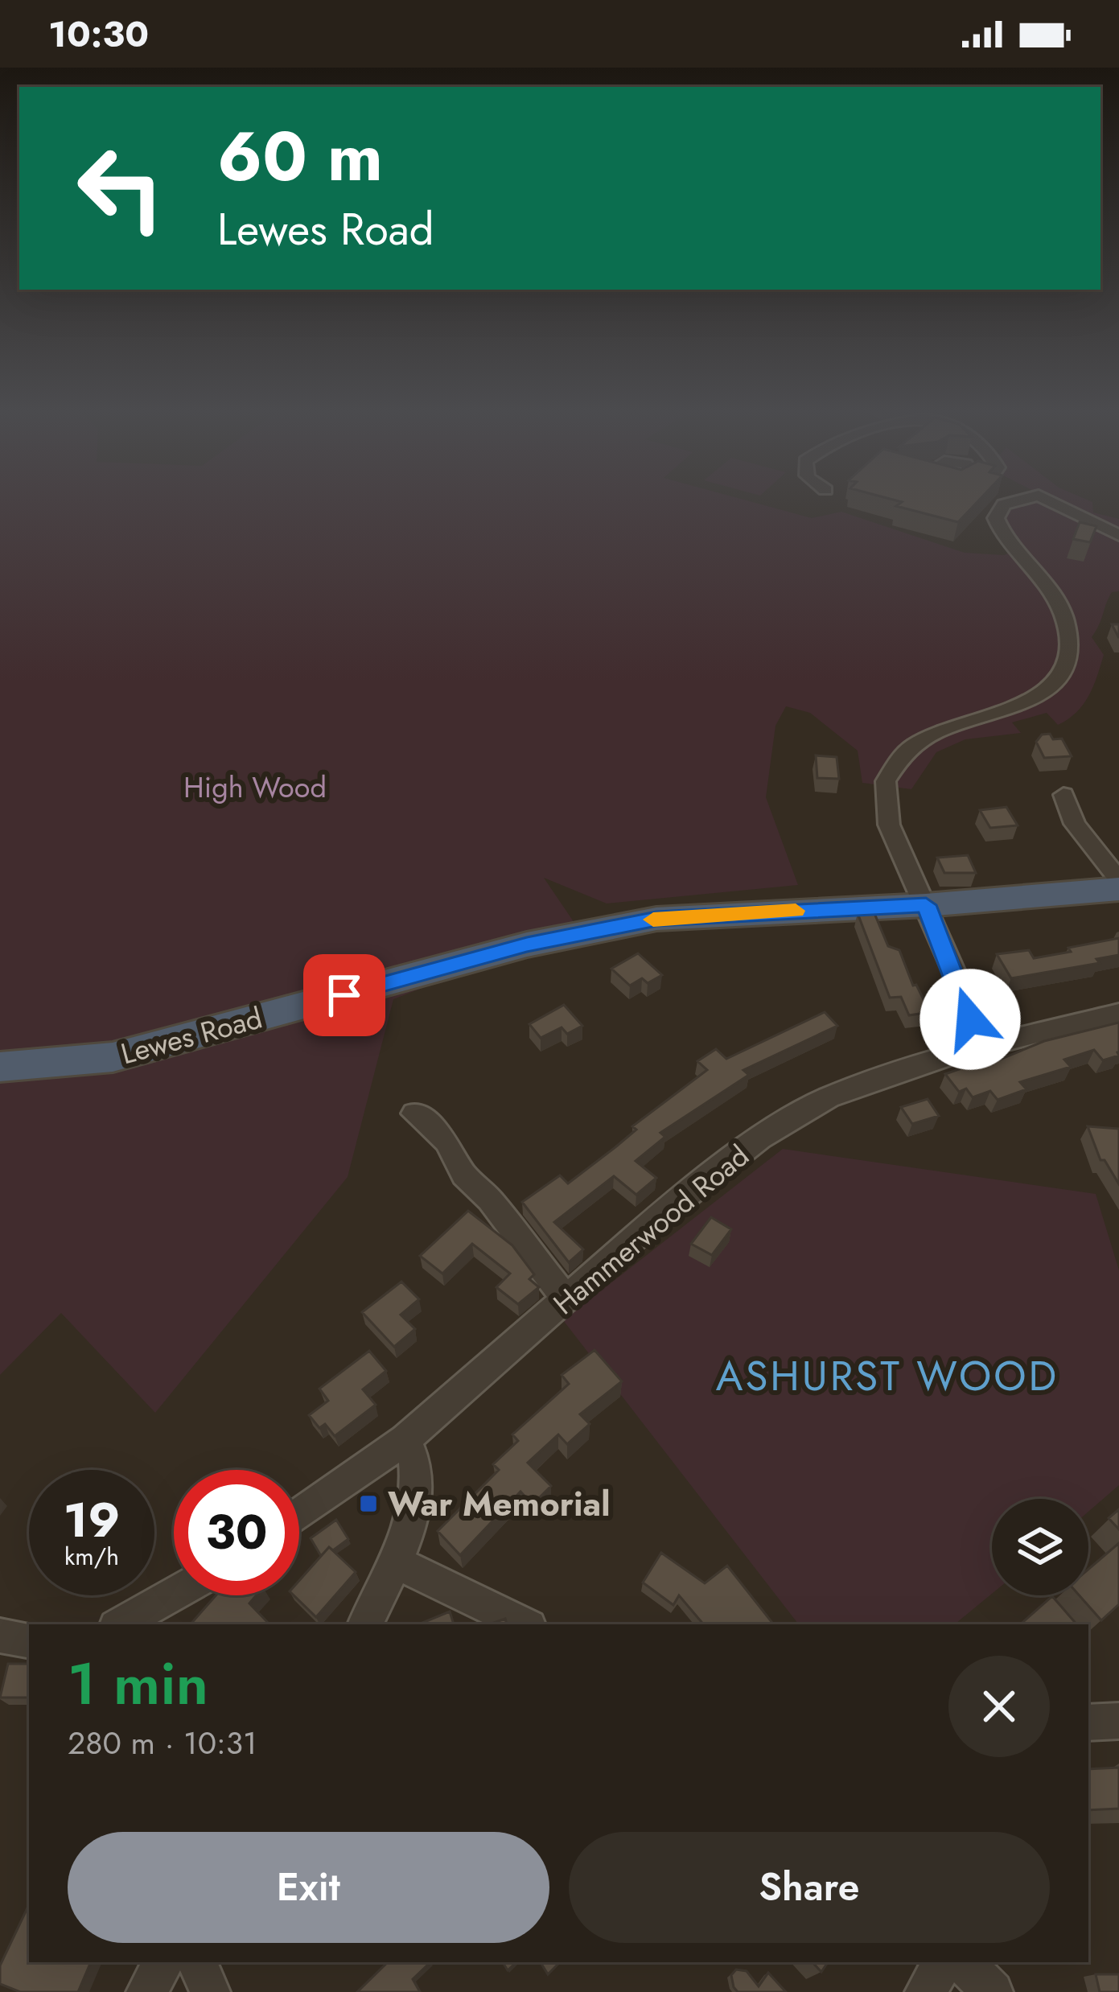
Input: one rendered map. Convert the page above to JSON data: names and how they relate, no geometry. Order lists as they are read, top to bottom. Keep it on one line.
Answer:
{"streets":{"highway":["Lewes Road"],"street":["Hammerwood Road"]},"districts":["ASHURST WOOD"],"parks":["High Wood"],"places":{"transit":["War Memorial"]},"page":{"status":"10:30","turn":["60 m","Lewes Road"],"speed":"19 km/h","limit":"30","heading":["1 min","280 m · 10:31"],"buttons":["Exit","Share"]}}
